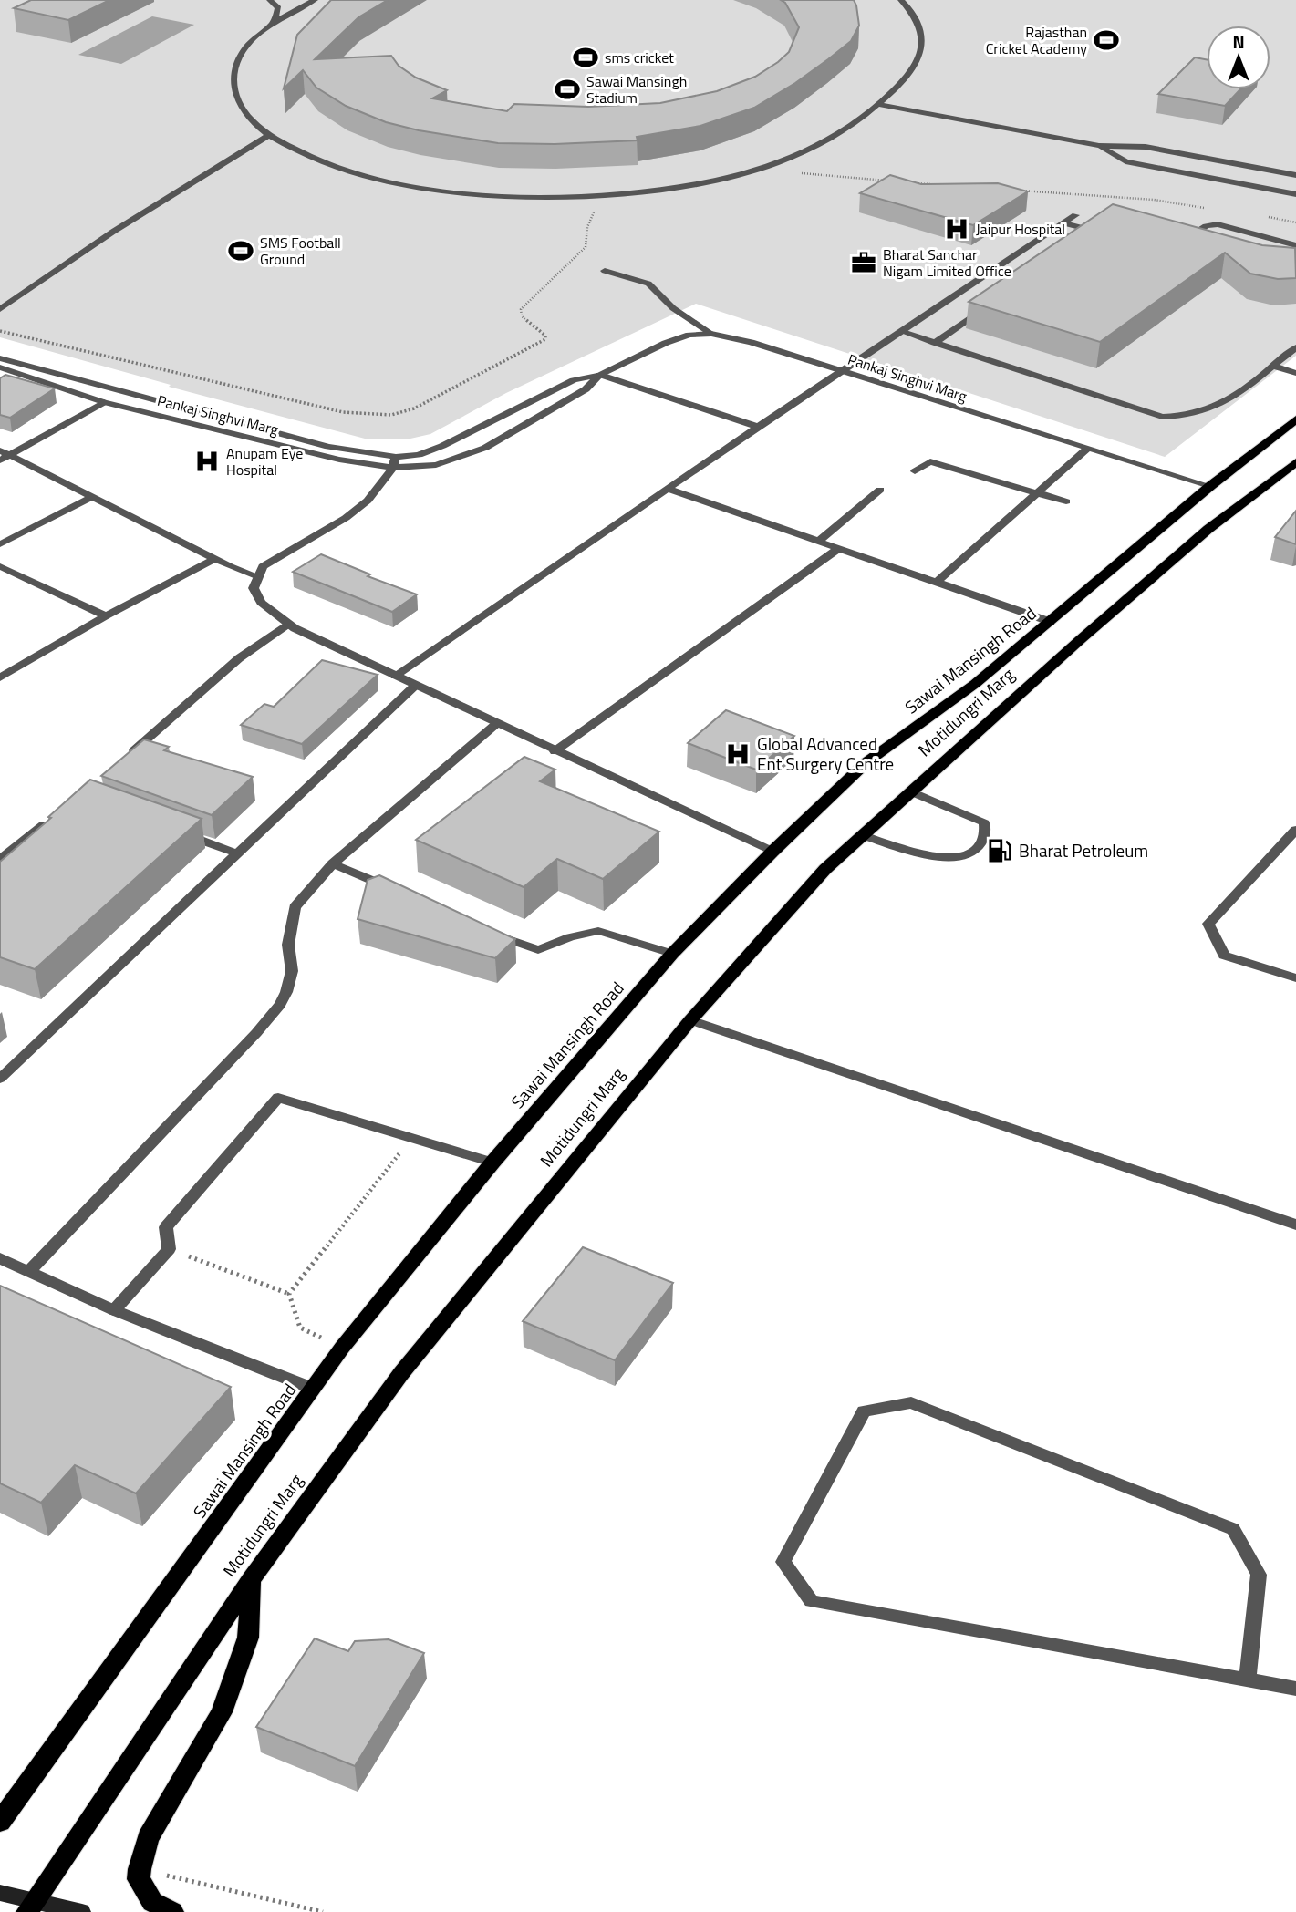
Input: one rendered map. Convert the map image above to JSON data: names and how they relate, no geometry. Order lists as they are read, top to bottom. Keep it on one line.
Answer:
{"streets":{"main road":["Sawai Mansingh Road","Motidungri Marg"],"street":["Pankaj Singhvi Marg"]},"crossings":[["Pankaj Singhvi Marg","Sawai Mansingh Road"]],"places":{"sports":["Rajasthan Cricket Academy","sms cricket","Sawai Mansingh Stadium","SMS Football Ground"],"hospital":["Jaipur Hospital","Anupam Eye Hospital","Global Advanced Ent Surgery Centre"],"office":["Bharat Sanchar Nigam Limited Office"],"fuel station":["Bharat Petroleum"]},"north":"top"}
